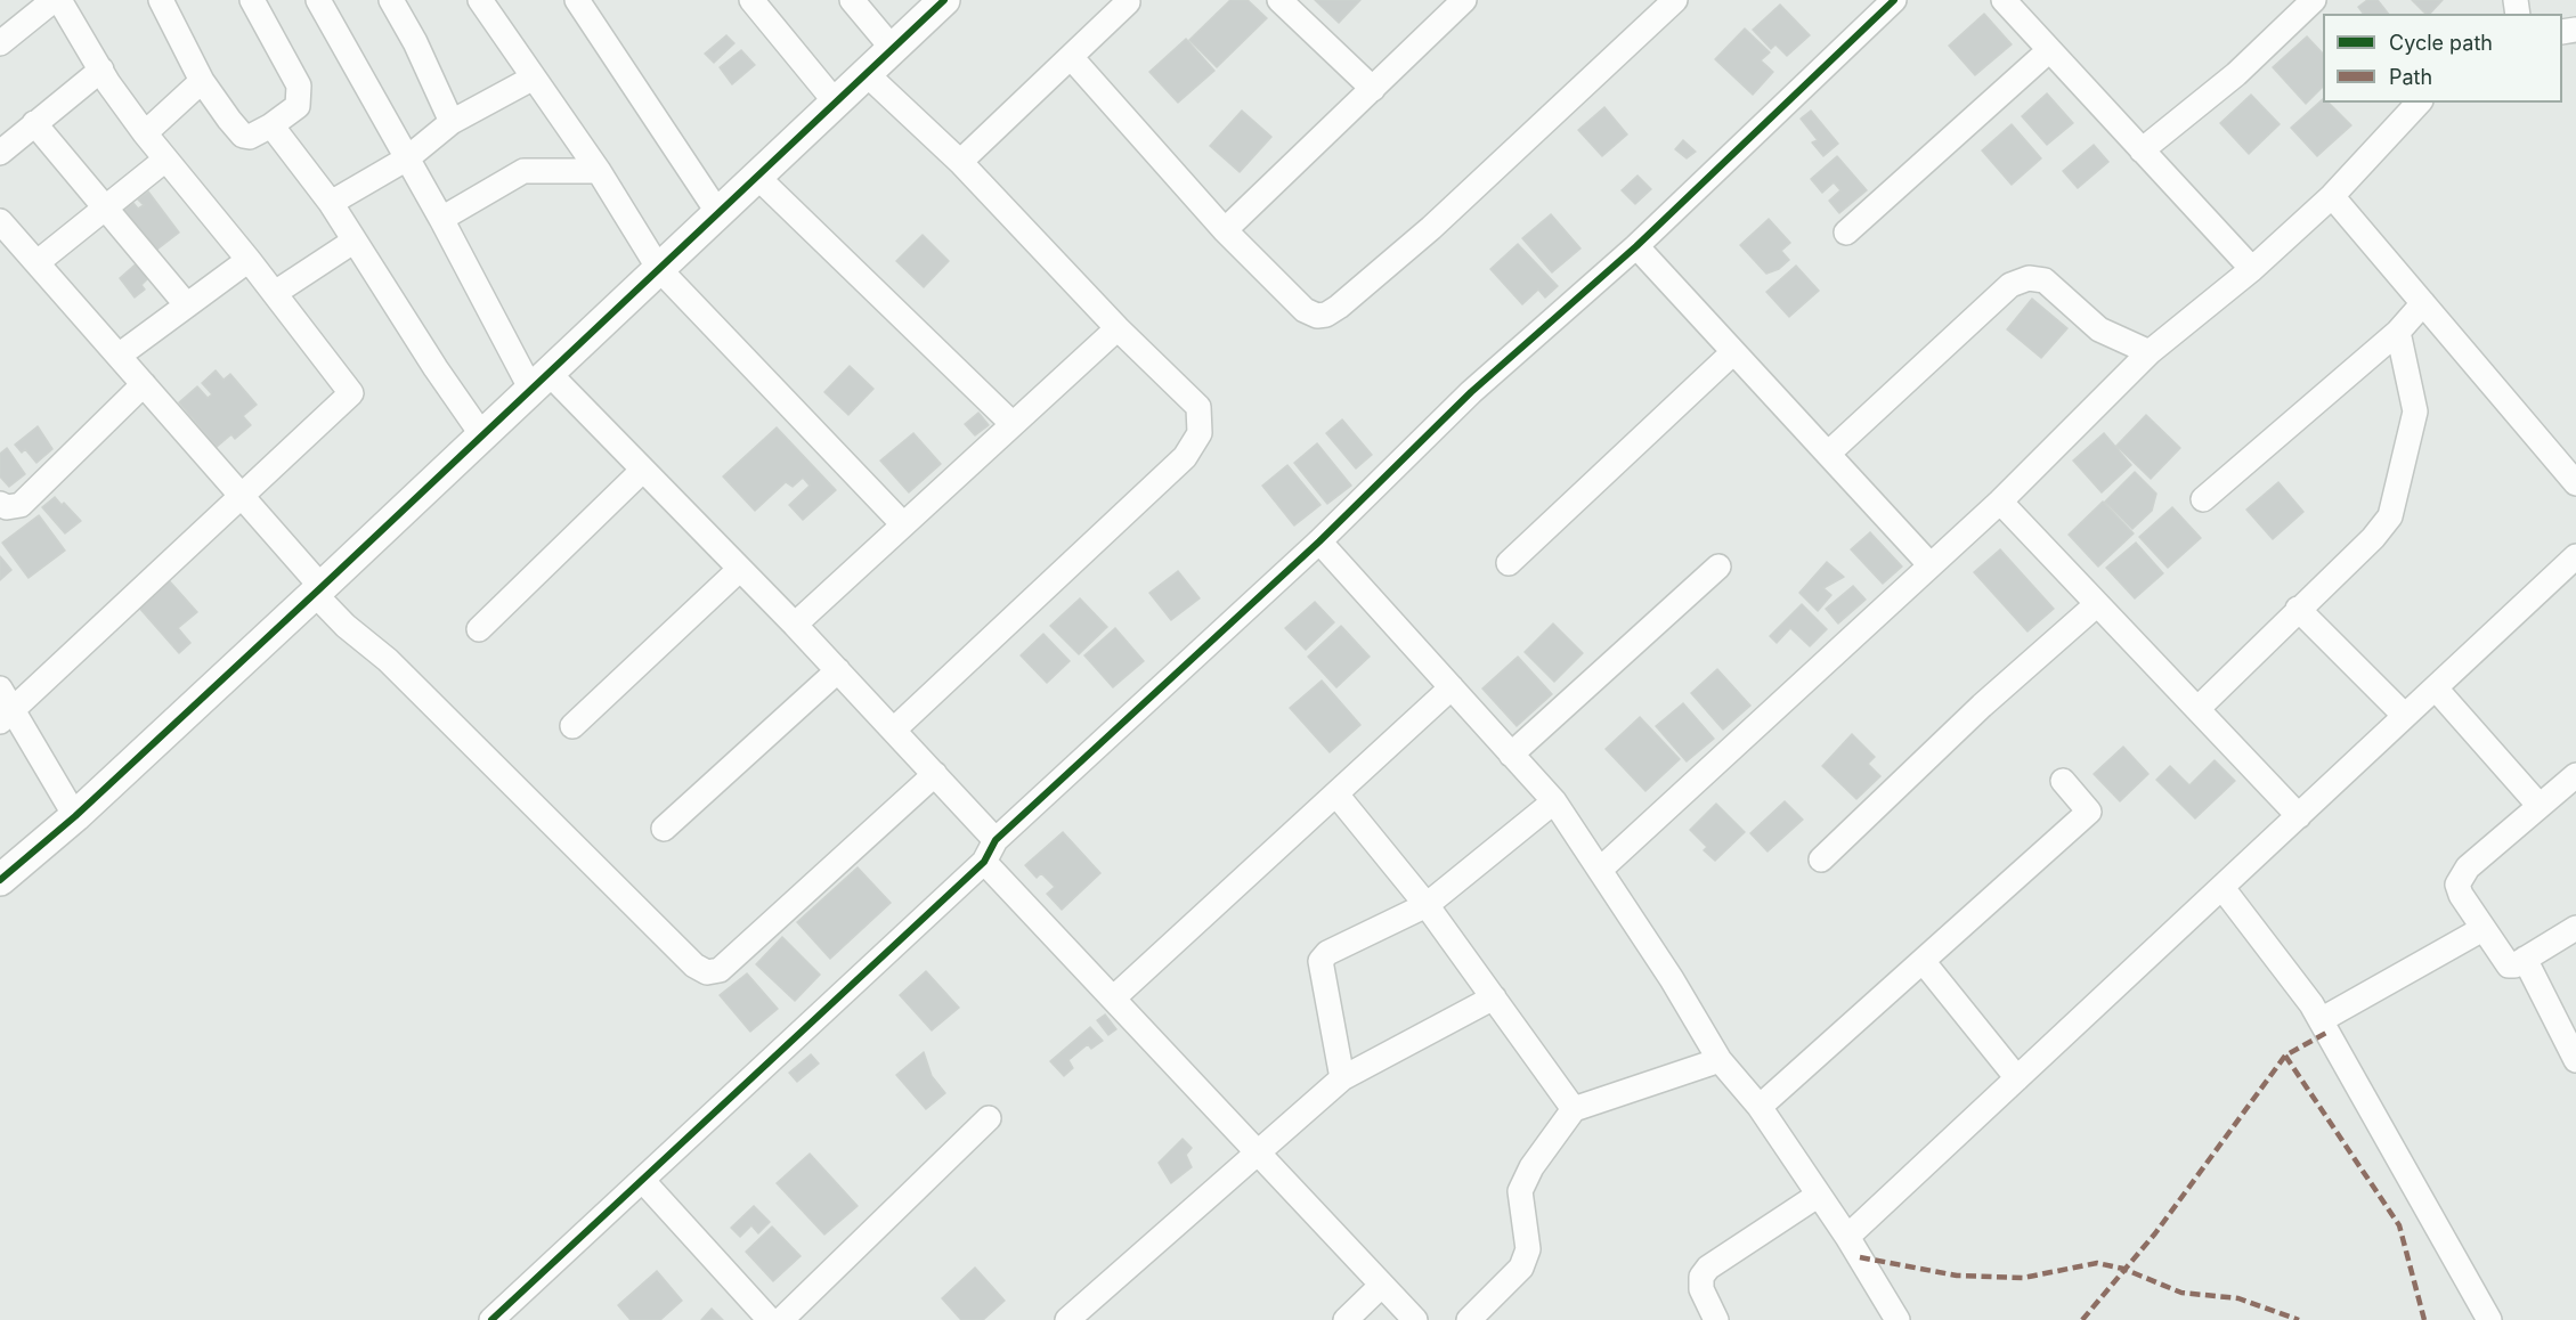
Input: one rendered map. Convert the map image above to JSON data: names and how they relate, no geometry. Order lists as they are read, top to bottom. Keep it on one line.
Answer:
{"legend":["Cycle path","Path"]}
